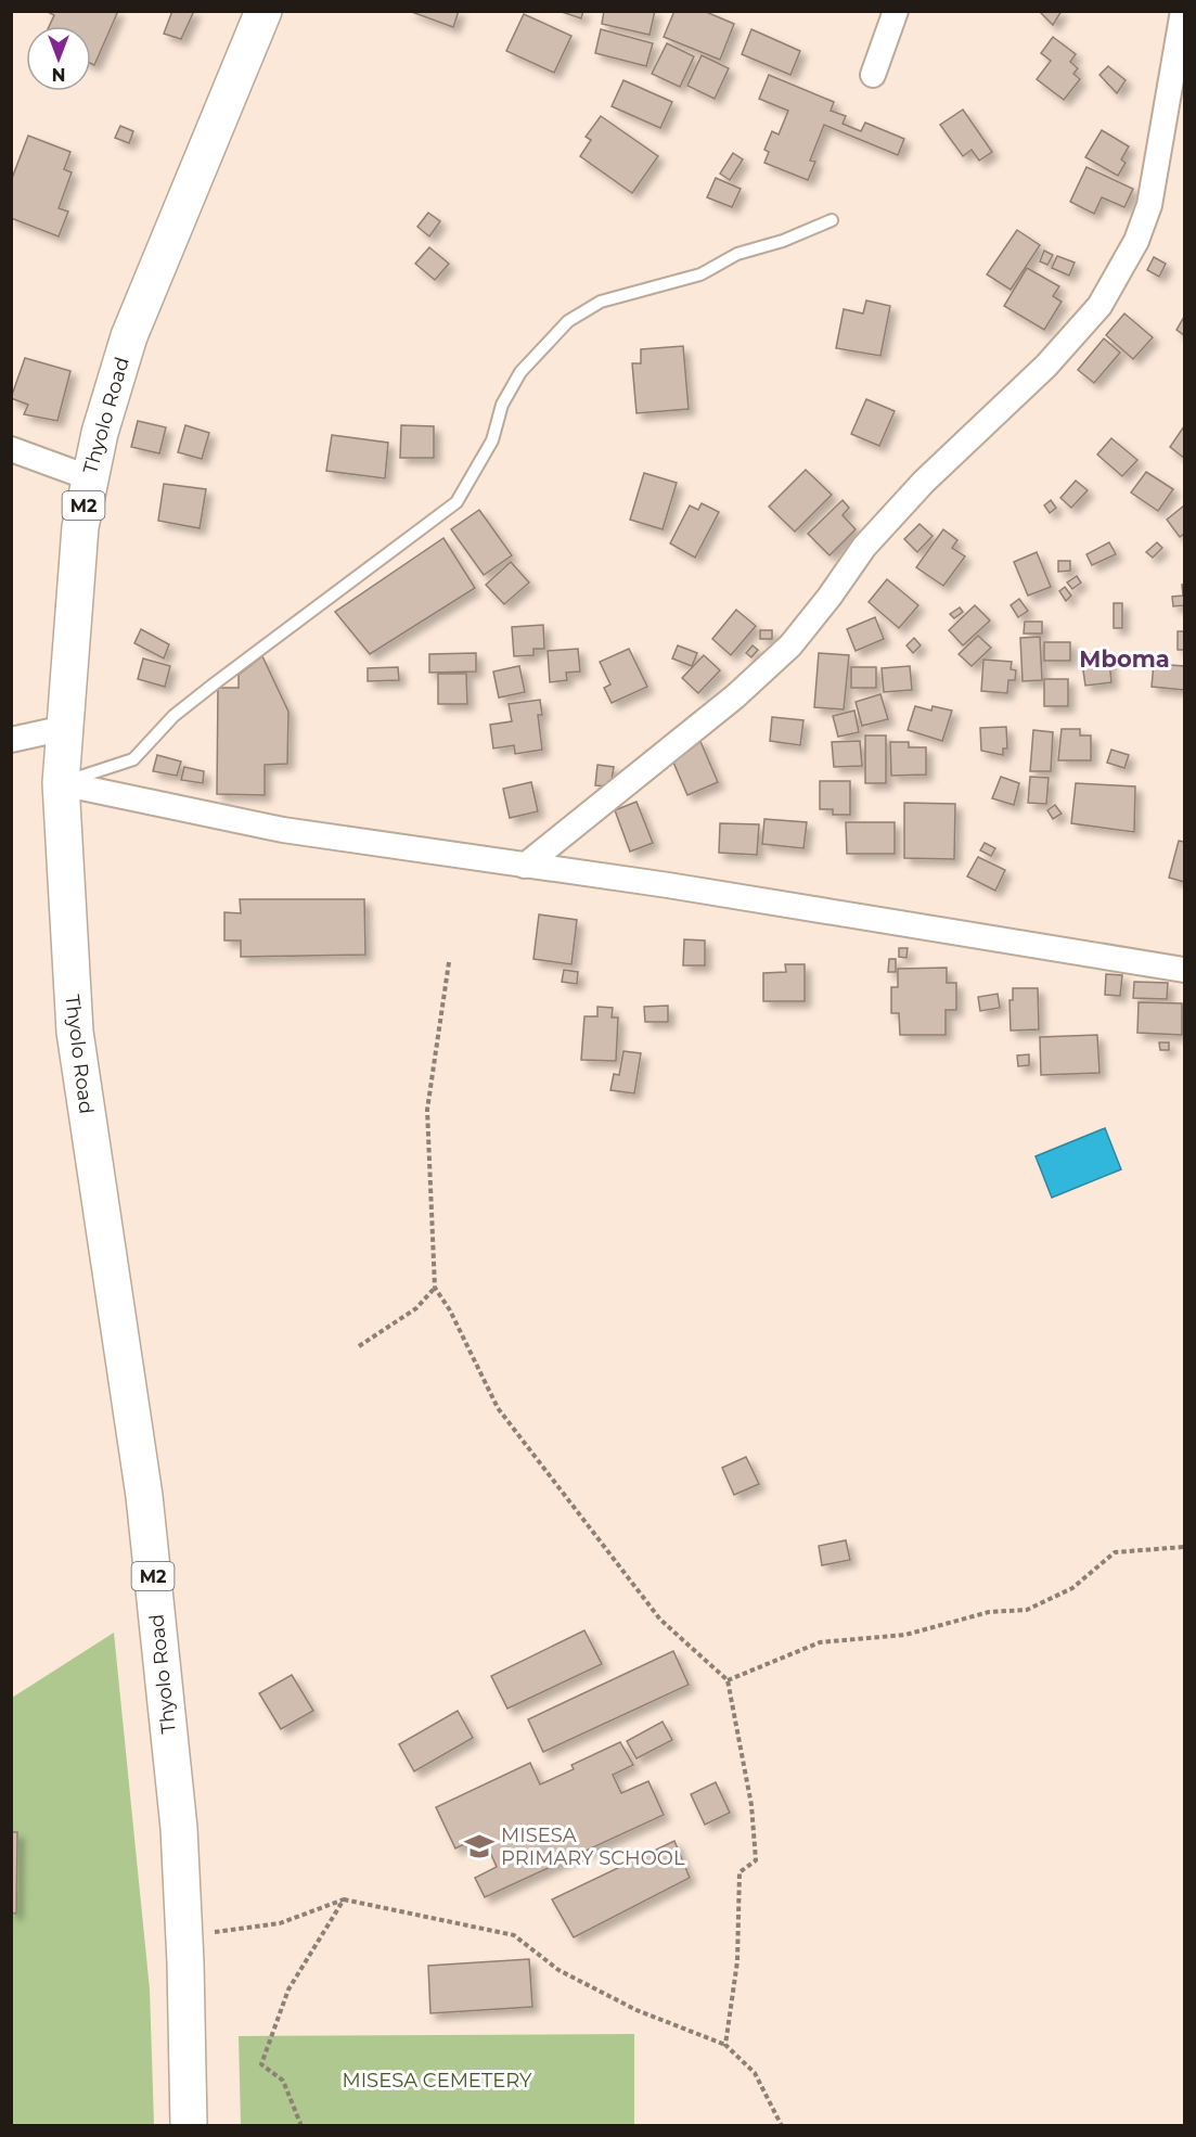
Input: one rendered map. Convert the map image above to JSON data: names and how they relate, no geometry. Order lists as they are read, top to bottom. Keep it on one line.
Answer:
{"streets":{"highway":["Thyolo Road","M2"]},"districts":["Mboma"],"parks":["MISESA CEMETERY"],"places":{"school or university":["MISESA PRIMARY SCHOOL"]},"north":"bottom"}
